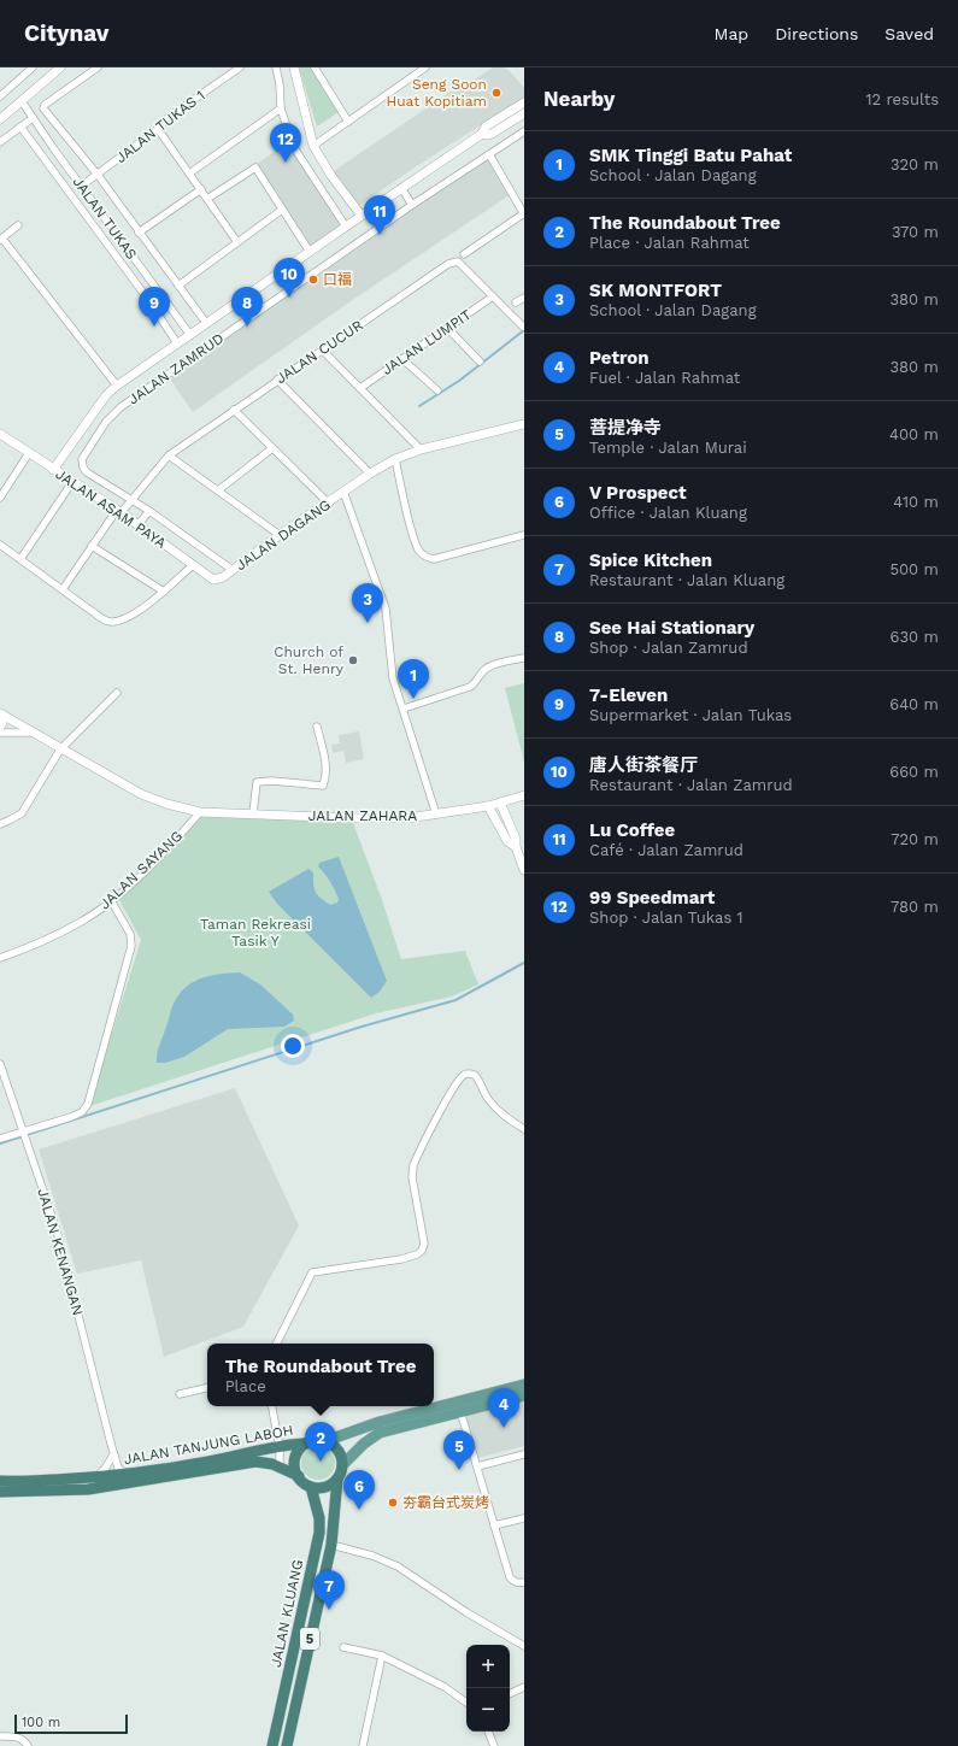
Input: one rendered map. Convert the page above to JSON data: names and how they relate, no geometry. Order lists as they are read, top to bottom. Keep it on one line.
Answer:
{"streets":{"highway":["JALAN TANJUNG LABOH","JALAN KLUANG","5"],"street":["JALAN TUKAS 1","JALAN TUKAS","JALAN LUMPIT","JALAN CUCUR","JALAN ZAMRUD","JALAN ASAM PAYA","JALAN DAGANG","JALAN ZAHARA","JALAN SAYANG","JALAN KENANGAN"]},"crossings":[["JALAN TUKAS 1","JALAN TUKAS"],["JALAN LUMPIT","JALAN CUCUR"],["JALAN CUCUR","JALAN ZAMRUD"],["JALAN CUCUR","JALAN ASAM PAYA"],["JALAN ASAM PAYA","JALAN DAGANG"],["JALAN DAGANG","JALAN ZAHARA"],["JALAN ZAHARA","JALAN SAYANG"],["JALAN KENANGAN","JALAN TANJUNG LABOH"],["JALAN TANJUNG LABOH","JALAN KLUANG"],["JALAN TANJUNG LABOH","5"],["JALAN KLUANG","5"]],"parks":["Taman Rekreasi Tasik Y"],"places":["Seng Soon Huat Kopitiam","口福","Church of St. Henry","夯霸台式炭烤"],"scale_bar":"100 m","page":{"header":"Citynav","nav":["Map","Directions","Saved"],"heading":["Nearby","12 results"],"pins":["12","11","10","8","9","3","1","4","2","5","6","7"],"list":[{"mark":"1","name":"SMK Tinggi Batu Pahat","note":"School · Jalan Dagang","value":"320 m"},{"mark":"2","name":"The Roundabout Tree","note":"Place · Jalan Rahmat","value":"370 m"},{"mark":"3","name":"SK MONTFORT","note":"School · Jalan Dagang","value":"380 m"},{"mark":"4","name":"Petron","note":"Fuel · Jalan Rahmat","value":"380 m"},{"mark":"5","name":"菩提净寺","note":"Temple · Jalan Murai","value":"400 m"},{"mark":"6","name":"V Prospect","note":"Office · Jalan Kluang","value":"410 m"},{"mark":"7","name":"Spice Kitchen","note":"Restaurant · Jalan Kluang","value":"500 m"},{"mark":"8","name":"See Hai Stationary","note":"Shop · Jalan Zamrud","value":"630 m"},{"mark":"9","name":"7-Eleven","note":"Supermarket · Jalan Tukas","value":"640 m"},{"mark":"10","name":"唐人街茶餐厅","note":"Restaurant · Jalan Zamrud","value":"660 m"},{"mark":"11","name":"Lu Coffee","note":"Café · Jalan Zamrud","value":"720 m"},{"mark":"12","name":"99 Speedmart","note":"Shop · Jalan Tukas 1","value":"780 m"}],"popup":["The Roundabout Tree","Place"],"map_buttons":["+","−"],"scale":"100 m"}}
